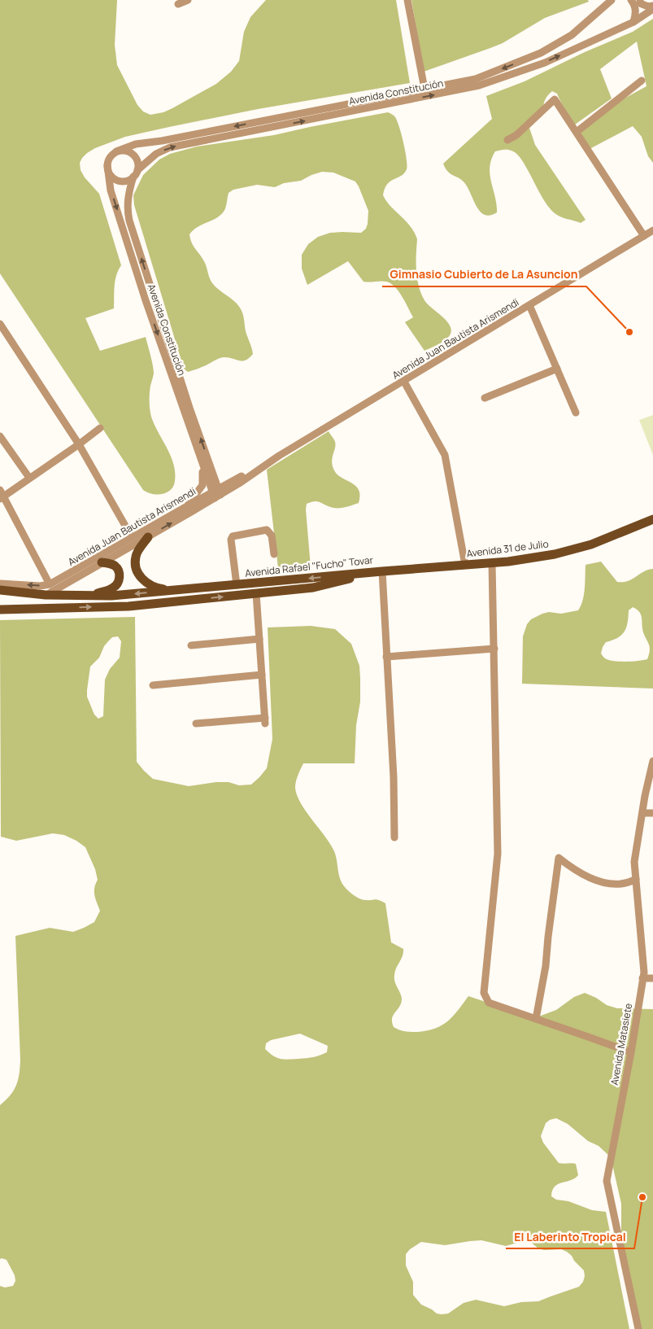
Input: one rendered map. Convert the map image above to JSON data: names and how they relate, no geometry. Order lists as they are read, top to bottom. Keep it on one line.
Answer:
{"streets":{"main road":["Avenida 31 de Julio","Avenida Rafael \"Fucho\" Tovar"],"street":["Avenida Constitución","Avenida Juan Bautista Arismendi","Avenida Matasiete"]},"crossings":[["Avenida Constitución","Avenida Juan Bautista Arismendi"],["Avenida Juan Bautista Arismendi","Avenida Rafael \"Fucho\" Tovar"],["Avenida 31 de Julio","Avenida Rafael \"Fucho\" Tovar"]],"places":["Gimnasio Cubierto de La Asuncion","El Laberinto Tropical"]}
